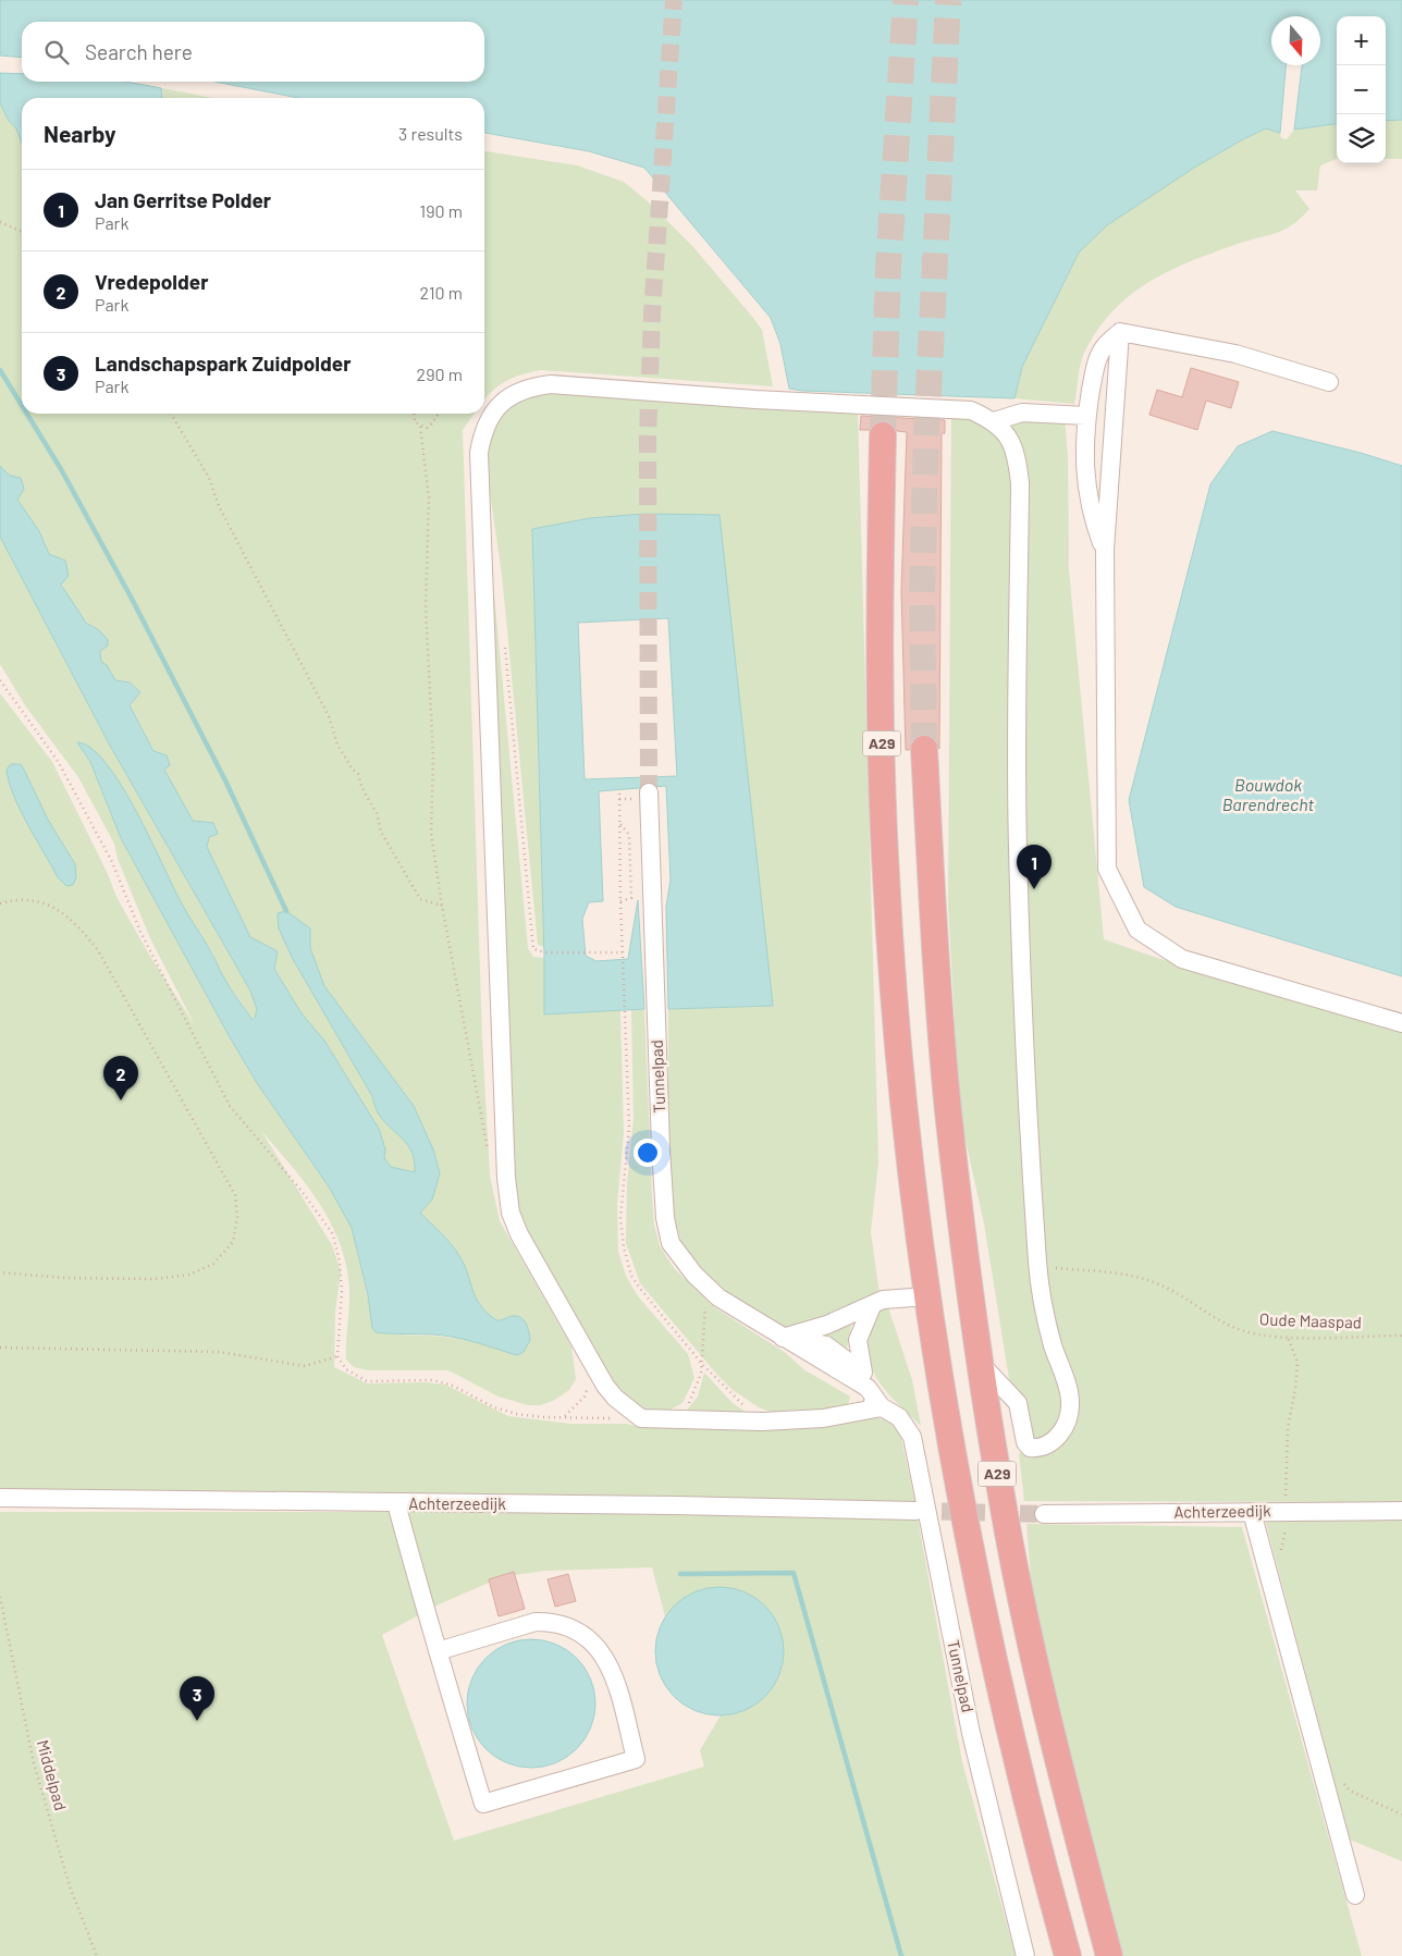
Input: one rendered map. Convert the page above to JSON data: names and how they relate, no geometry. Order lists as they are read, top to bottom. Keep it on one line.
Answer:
{"streets":{"highway":["A29"],"street":["Tunnelpad","Achterzeedijk"],"path":["Oude Maaspad","Middelpad"]},"water":["Bouwdok Barendrecht"],"north":"bottom","page":{"map_buttons":["+","−"],"search":"Search here","heading":["Nearby","3 results"],"list":[{"mark":"1","name":"Jan Gerritse Polder","note":"Park","value":"190 m"},{"mark":"2","name":"Vredepolder","note":"Park","value":"210 m"},{"mark":"3","name":"Landschapspark Zuidpolder","note":"Park","value":"290 m"}],"pins":["1","2","3"]}}
